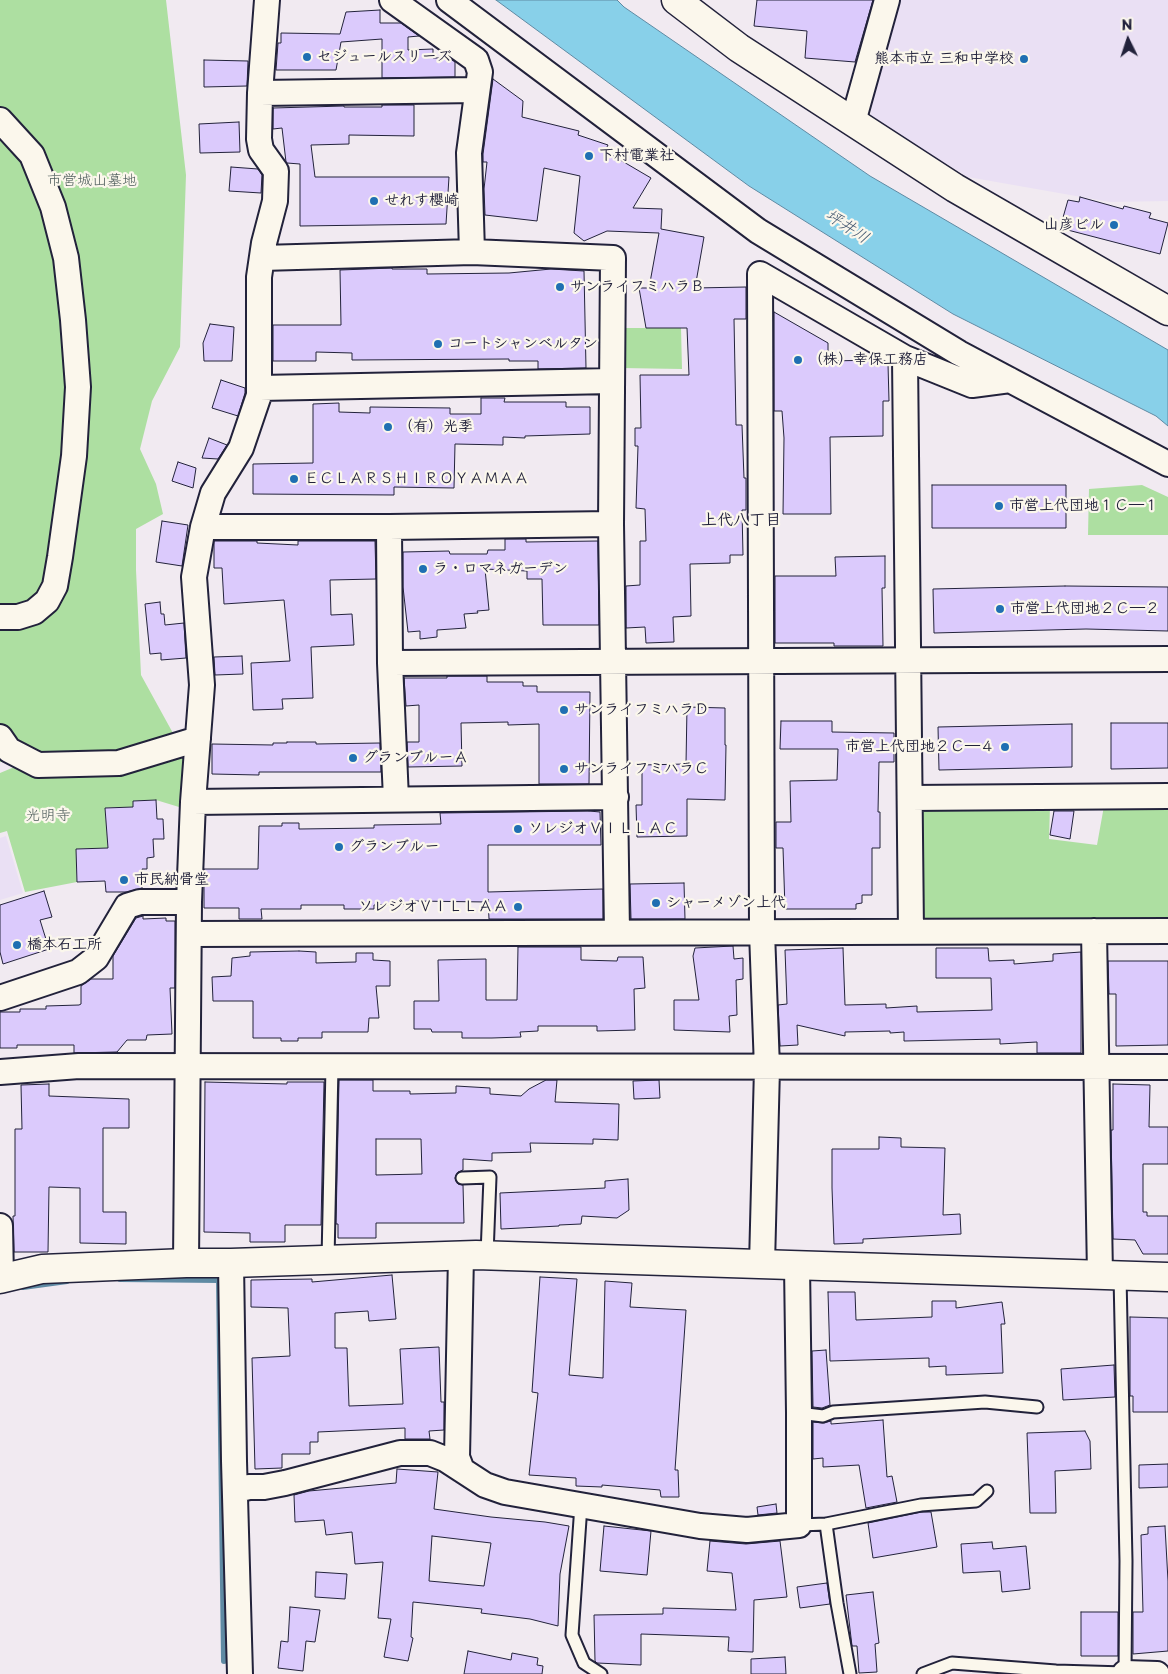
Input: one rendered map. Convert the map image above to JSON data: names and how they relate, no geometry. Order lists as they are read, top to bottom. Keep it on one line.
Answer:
{"districts":["上代八丁目"],"water":["坪井川"],"parks":["市営城山墓地","光明寺"],"places":["セジュールスリーズ","熊本市立 三和中学校","下村電業社","せれす櫻崎","山彦ビル","サンライフミハラＢ","コートシャンベルタン","（株）幸保工務店","（有）光季","ＥＣＬＡＲＳＨＩＲＯＹＡＭＡＡ","市営上代団地１Ｃ―１","ラ・ロマネガーデン","市営上代団地２Ｃ―２","サンライフミハラＤ","市営上代団地２Ｃ―４","グランブルーＡ","サンライフミハラＣ","ソレジオＶＩＬＬＡＣ","グランブルー","市民納骨堂","シャーメゾン上代","ソレジオＶＩＬＬＡＡ","橋本石工所"],"north":"top"}
